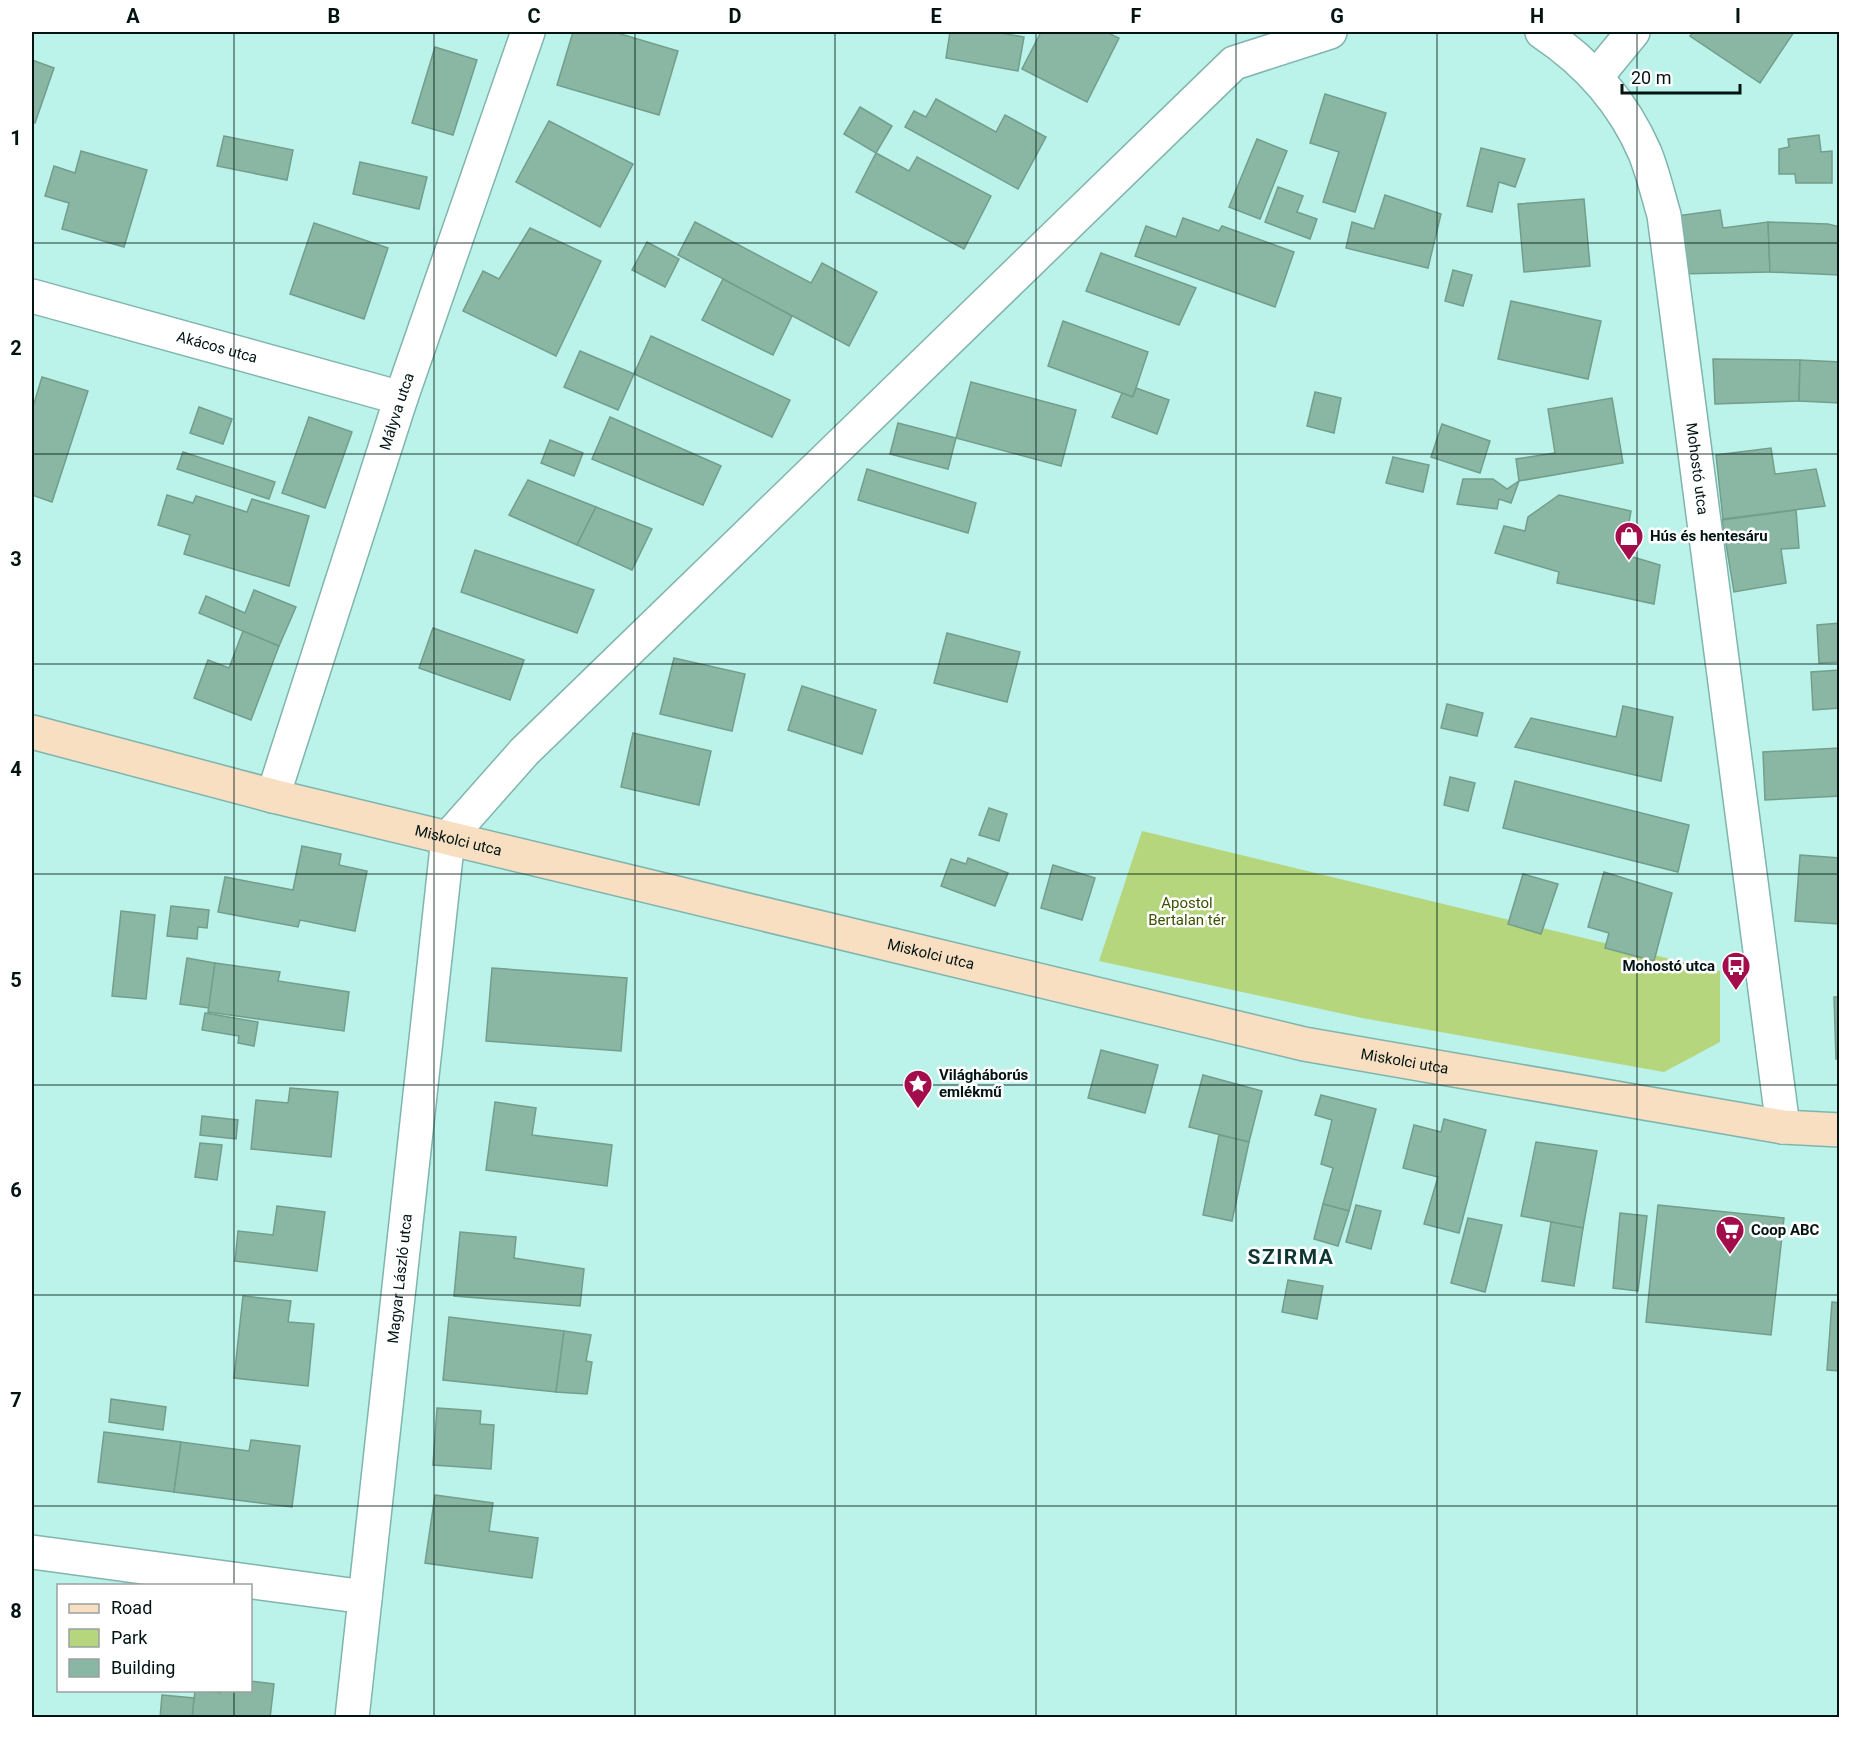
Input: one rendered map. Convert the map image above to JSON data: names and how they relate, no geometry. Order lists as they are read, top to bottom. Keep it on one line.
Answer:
{"streets":{"main road":["Miskolci utca"],"street":["Akácos utca","Mályva utca","Mohostó utca","Magyar László utca"]},"crossings":[["Akácos utca","Mályva utca"],["Mályva utca","Miskolci utca"],["Mohostó utca","Miskolci utca"],["Miskolci utca","Magyar László utca"]],"districts":["SZIRMA"],"parks":["Apostol Bertalan tér"],"places":{"shop":["Hús és hentesáru"],"bus stop":["Mohostó utca"],"place":["Világháborús emlékmű"],"supermarket":["Coop ABC"]},"legend":["Road","Park","Building"],"scale_bar":"20 m","grid":{"columns":["A","B","C","D","E","F","G","H","I"],"rows":["1","2","3","4","5","6","7","8"]}}
